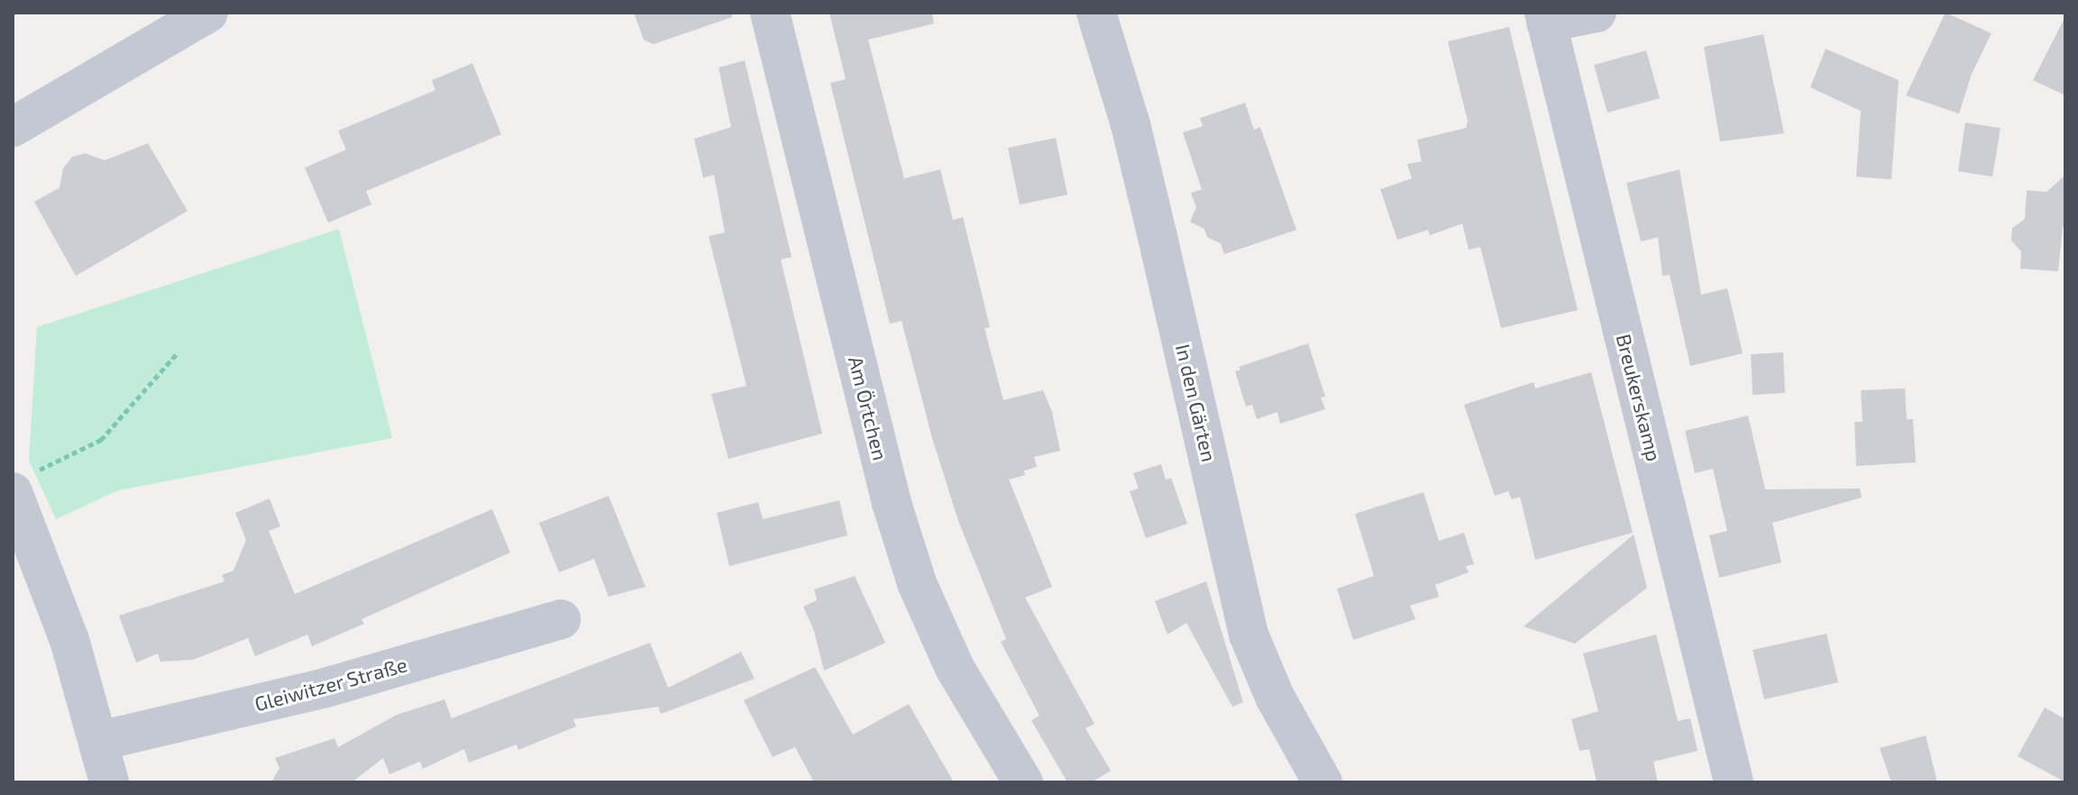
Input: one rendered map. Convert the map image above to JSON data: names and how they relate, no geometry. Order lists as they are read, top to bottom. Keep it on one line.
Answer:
{"streets":{"street":["Breukerskamp","In den Gärten","Am Örtchen","Gleiwitzer Straße"]}}
